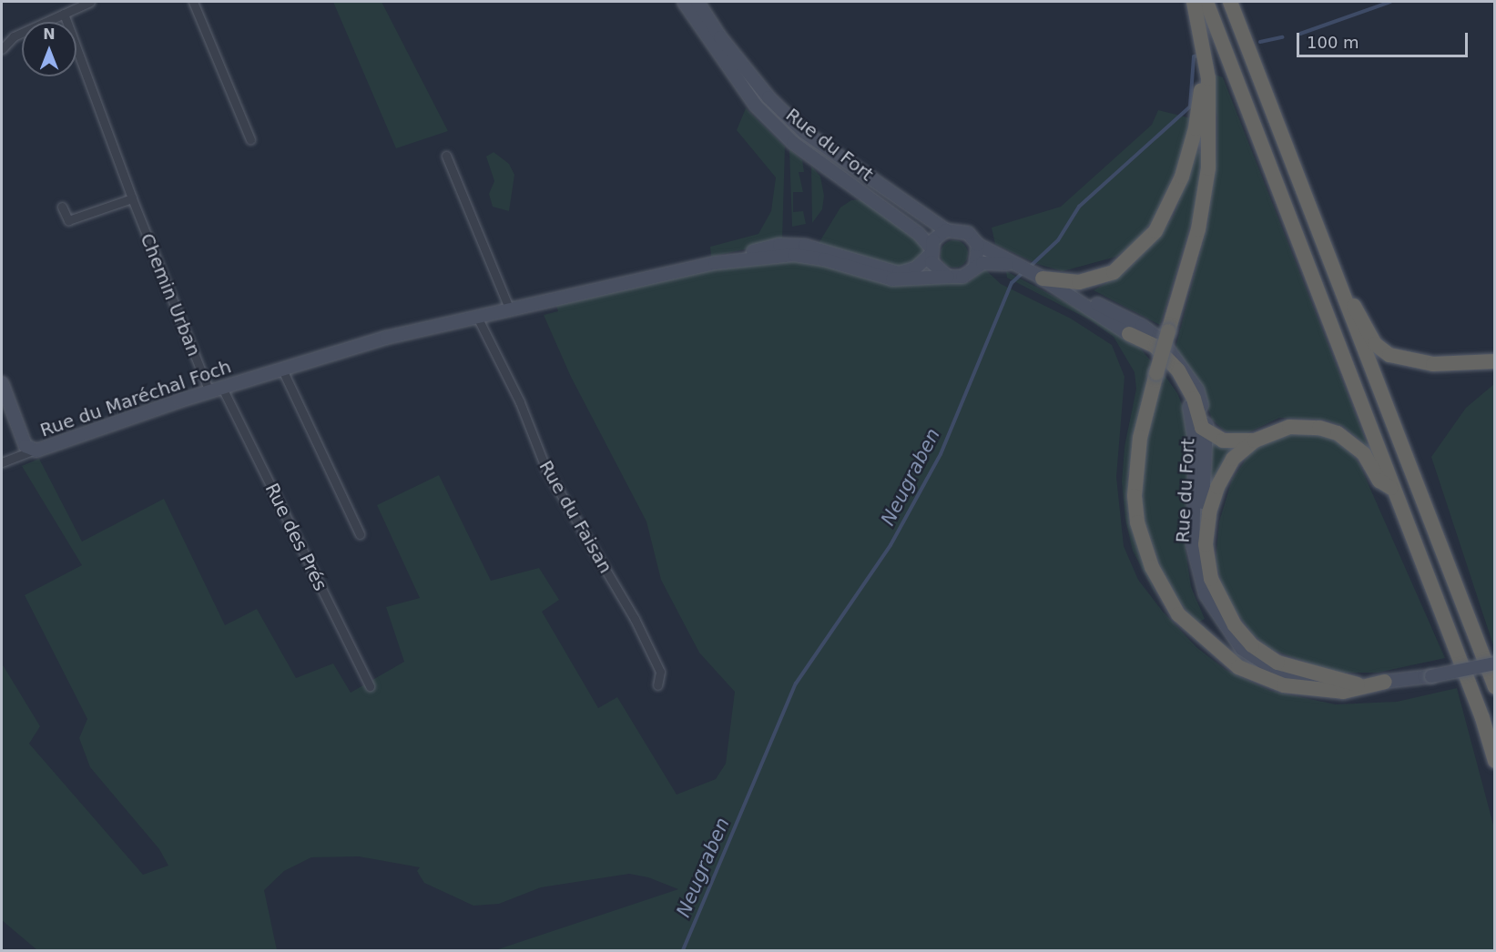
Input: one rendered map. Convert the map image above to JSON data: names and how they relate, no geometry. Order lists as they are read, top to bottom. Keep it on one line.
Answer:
{"streets":{"main road":["Rue du Fort","Rue du Maréchal Foch"],"street":["Chemin Urban","Rue du Faisan","Rue des Prés"]},"crossings":[["Rue du Fort","Rue du Maréchal Foch"],["Chemin Urban","Rue du Maréchal Foch"],["Chemin Urban","Rue des Prés"],["Rue du Maréchal Foch","Rue du Faisan"],["Rue du Maréchal Foch","Rue des Prés"]],"water":["Neugraben"],"scale_bar":"100 m","north":"top"}
